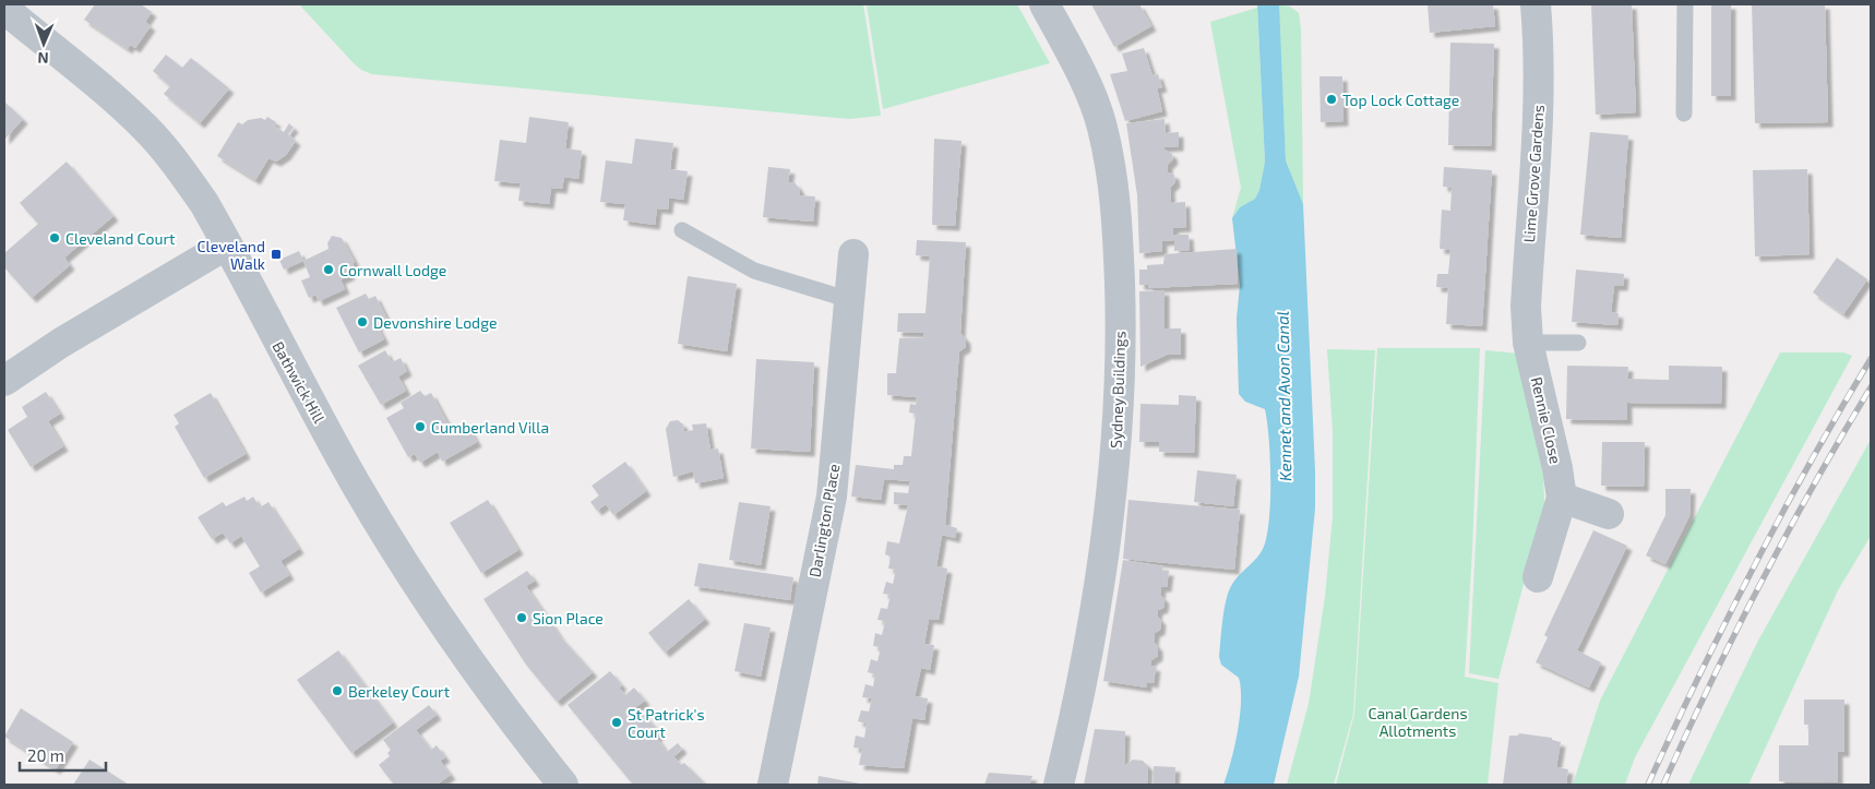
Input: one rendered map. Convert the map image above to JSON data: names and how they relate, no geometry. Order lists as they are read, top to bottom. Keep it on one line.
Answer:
{"streets":{"street":["Lime Grove Gardens","Bathwick Hill","Sydney Buildings","Rennie Close","Darlington Place"]},"crossings":[["Lime Grove Gardens","Rennie Close"]],"water":["Kennet and Avon Canal"],"parks":["Canal Gardens Allotments"],"places":{"other":["Top Lock Cottage","Cleveland Court","Cornwall Lodge","Devonshire Lodge","Cumberland Villa","Sion Place","Berkeley Court","St Patrick's Court"],"transit":["Cleveland Walk"]},"scale_bar":"20 m","north":"bottom"}
